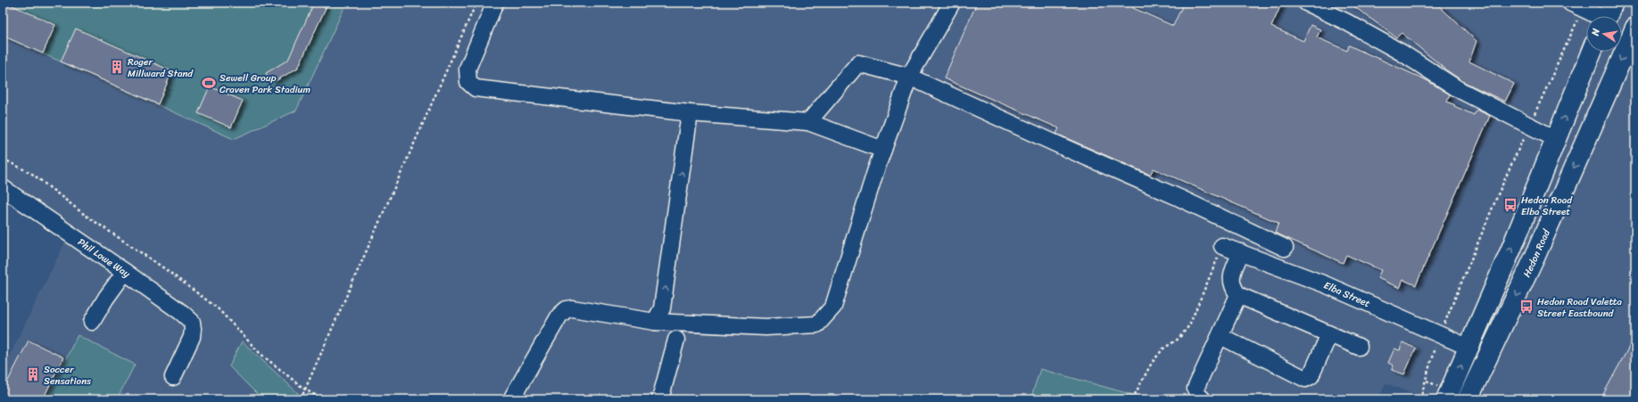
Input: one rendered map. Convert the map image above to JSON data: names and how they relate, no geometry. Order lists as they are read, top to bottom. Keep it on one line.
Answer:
{"streets":{"highway":["Hedon Road"],"street":["Phil Lowe Way","Elba Street"]},"places":{"building":["Roger Millward Stand","Soccer Sensations"],"sports":["Sewell Group Craven Park Stadium"],"bus stop":["Hedon Road Elba Street","Hedon Road Valetta Street Eastbound"]},"north":"left"}
